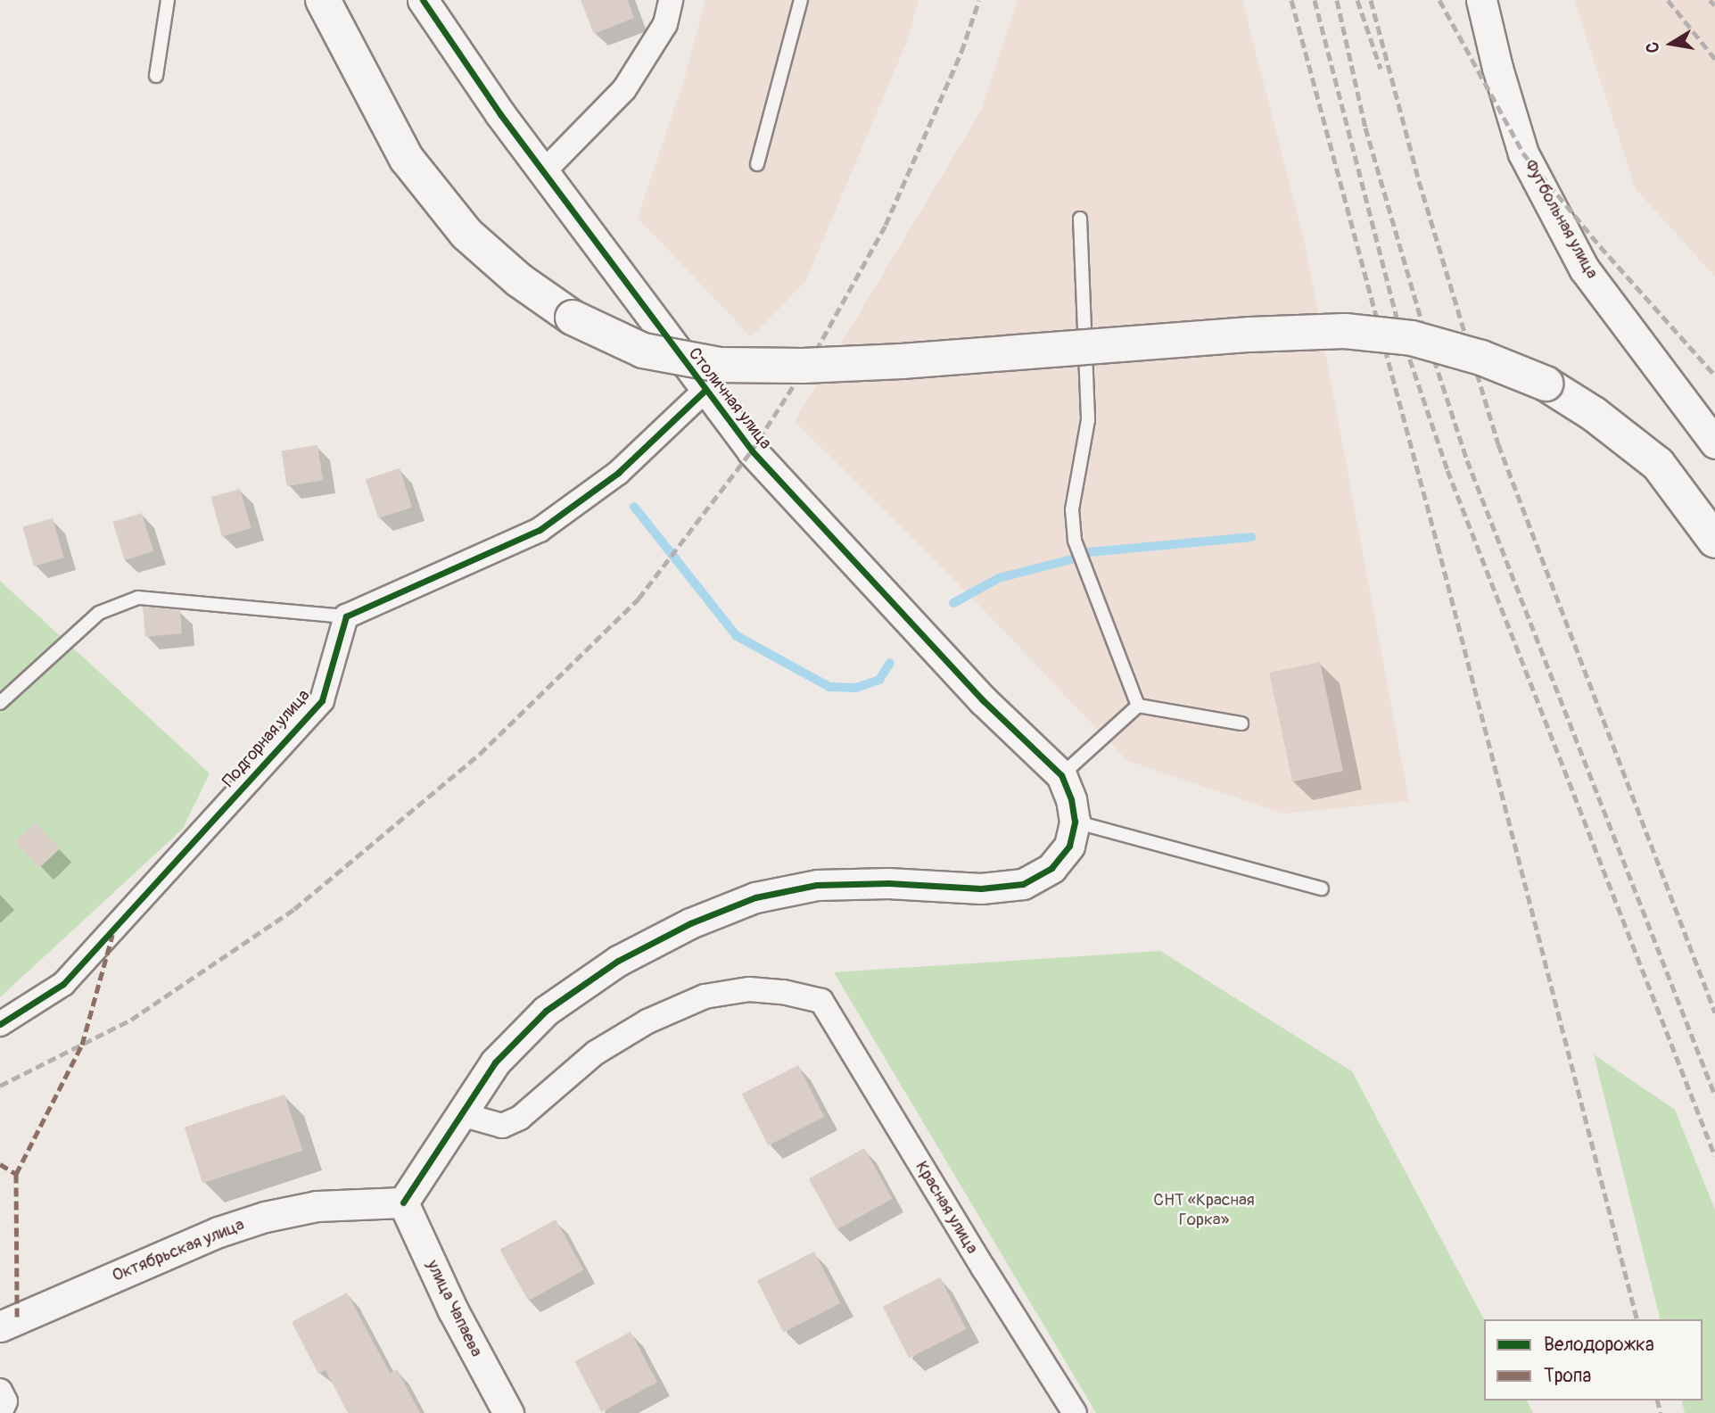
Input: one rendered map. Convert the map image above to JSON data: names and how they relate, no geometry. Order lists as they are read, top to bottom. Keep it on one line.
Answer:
{"streets":{"street":["Футбольная улица","Столичная улица","Подгорная улица","Красная улица","Октябрьская улица","улица Чапаева"]},"crossings":[["Октябрьская улица","улица Чапаева"]],"parks":["СНТ «Красная Горка»"],"legend":["Велодорожка","Тропа"],"north":"left"}
